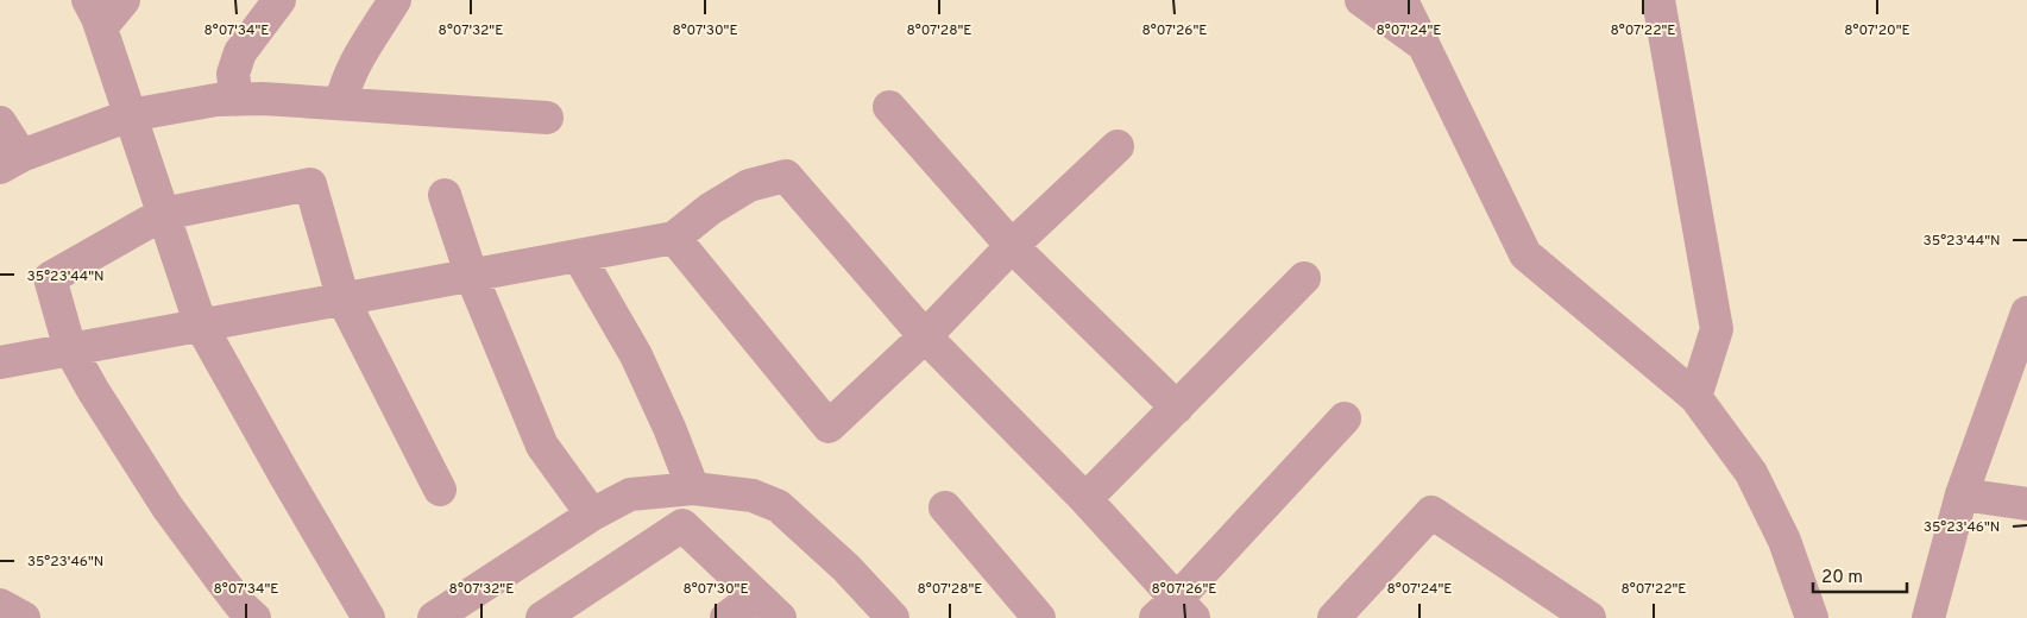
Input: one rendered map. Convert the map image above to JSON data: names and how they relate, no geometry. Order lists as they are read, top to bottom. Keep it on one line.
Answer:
{"scale_bar":"20 m","coordinates":["8°07'34\"E","8°07'32\"E","8°07'30\"E","8°07'28\"E","8°07'26\"E","8°07'24\"E","8°07'22\"E","8°07'20\"E","35°23'44\"N","35°23'46\"N"]}
